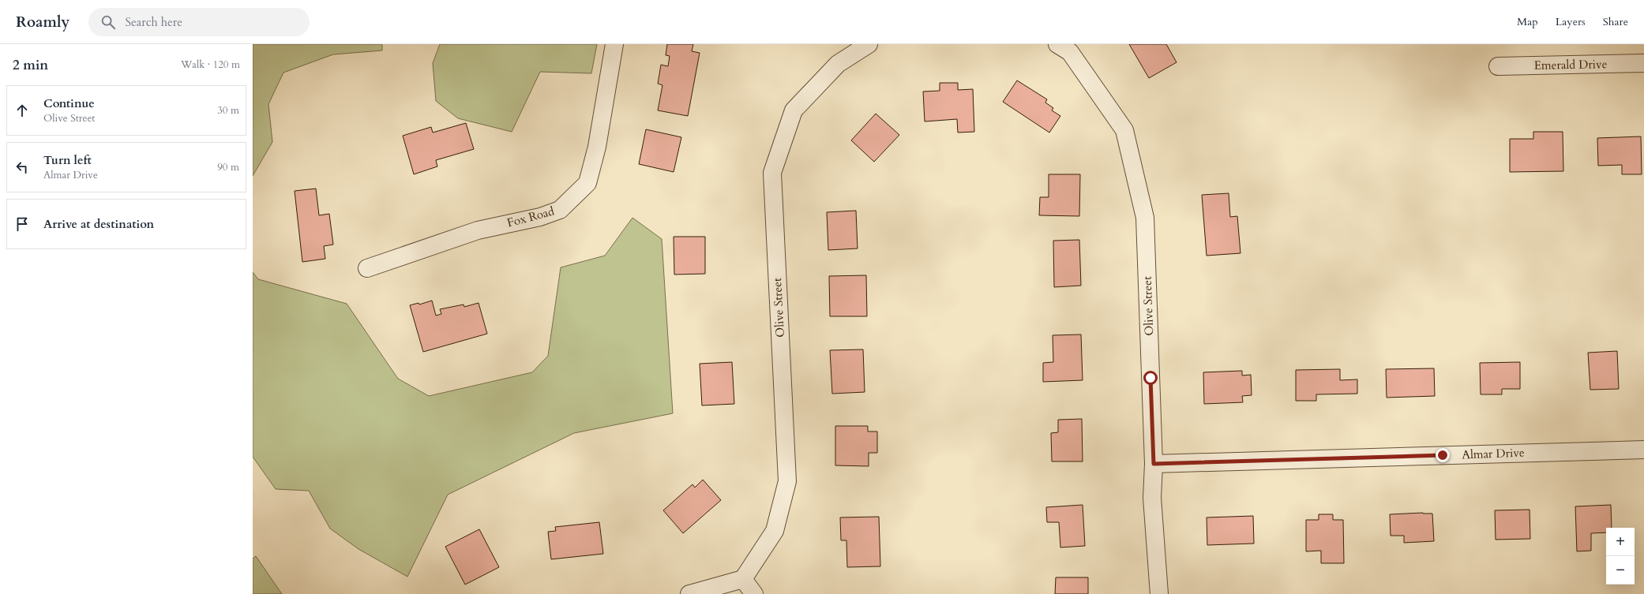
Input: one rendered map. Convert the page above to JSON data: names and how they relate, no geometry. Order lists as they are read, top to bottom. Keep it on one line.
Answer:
{"streets":{"street":["Emerald Drive","Fox Road","Olive Street","Almar Drive"]},"crossings":[["Olive Street","Almar Drive"]],"page":{"header":"Roamly","search":"Search here","nav":["Map","Layers","Share"],"heading":["2 min","Walk · 120 m"],"list":[["Continue","Olive Street","30 m"],["Turn left","Almar Drive","90 m"],"Arrive at destination"],"map_buttons":["+","−"]}}
